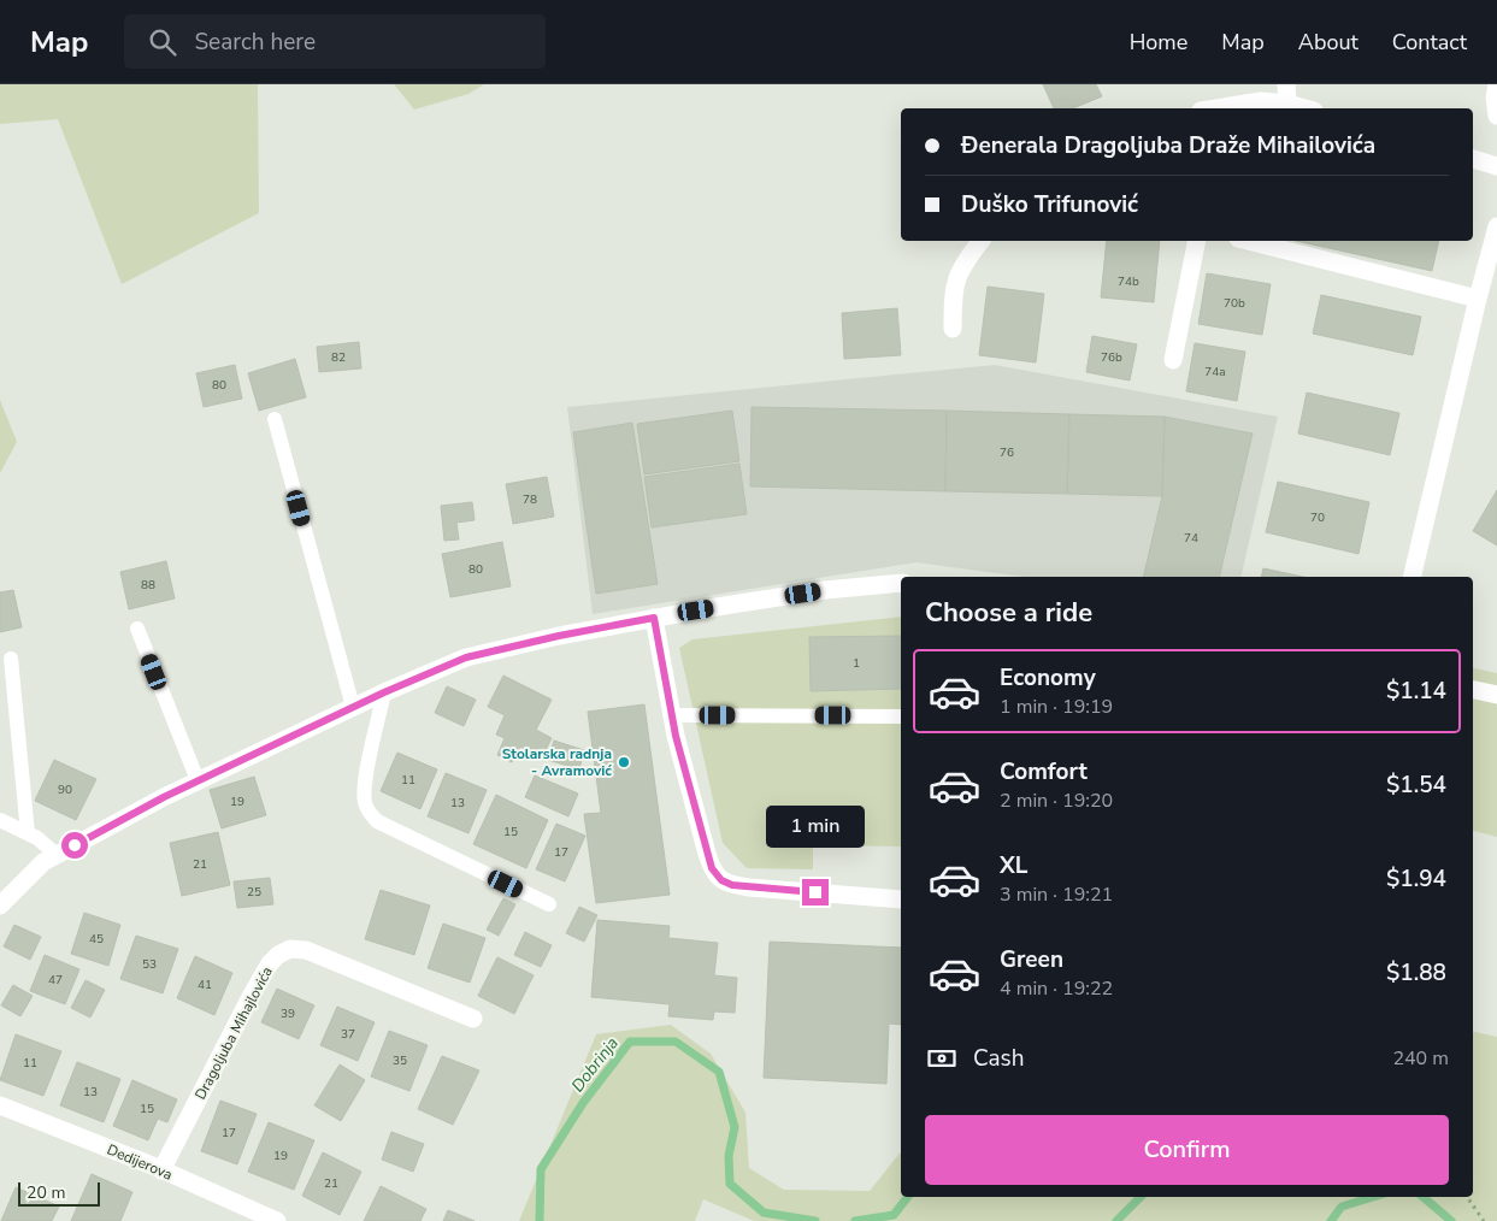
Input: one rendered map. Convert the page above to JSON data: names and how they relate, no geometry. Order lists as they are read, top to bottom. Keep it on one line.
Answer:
{"streets":{"street":["Dragoljuba Mihajlovića","Dedijerova"]},"crossings":[["Dragoljuba Mihajlovića","Dedijerova"]],"water":["Dobrinja"],"places":["Stolarska radnja - Avramović"],"house_numbers":["74b","70b","82","76b","74a","80","76","78","70","74","80","88","1","11","90","19","13","15","17","21","25","45","53","47","41","39","37","35","11","13","15","17","19","21"],"scale_bar":"20 m","page":{"header":"Map","search":"Search here","nav":["Home","Map","About","Contact"],"banner":["Đenerala Dragoljuba Draže Mihailovića","Duško Trifunović"],"heading":"Choose a ride","list":[{"name":"Economy","note":"1 min · 19:19","value":"$1.14"},{"name":"Comfort","note":"2 min · 19:20","value":"$1.54"},{"name":"XL","note":"3 min · 19:21","value":"$1.94"},{"name":"Green","note":"4 min · 19:22","value":"$1.88"}],"bubble":"1 min","pay":["Cash","240 m"],"buttons":"Confirm","scale":"20 m"}}
